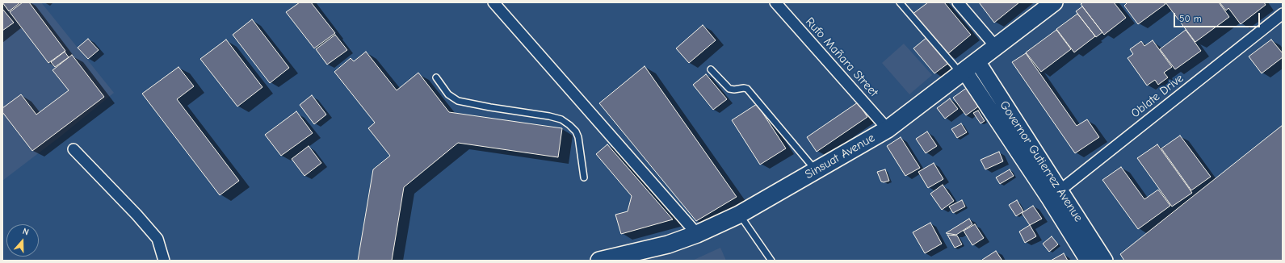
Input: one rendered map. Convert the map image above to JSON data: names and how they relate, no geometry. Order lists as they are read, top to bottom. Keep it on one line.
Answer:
{"streets":{"main road":["Sinsuat Avenue"],"street":["Rufo Mañara Street","Oblate Drive","Governor Gutierrez Avenue"]},"crossings":[["Rufo Mañara Street","Sinsuat Avenue"],["Oblate Drive","Governor Gutierrez Avenue"],["Sinsuat Avenue","Governor Gutierrez Avenue"]],"scale_bar":"50 m","north":"top"}
